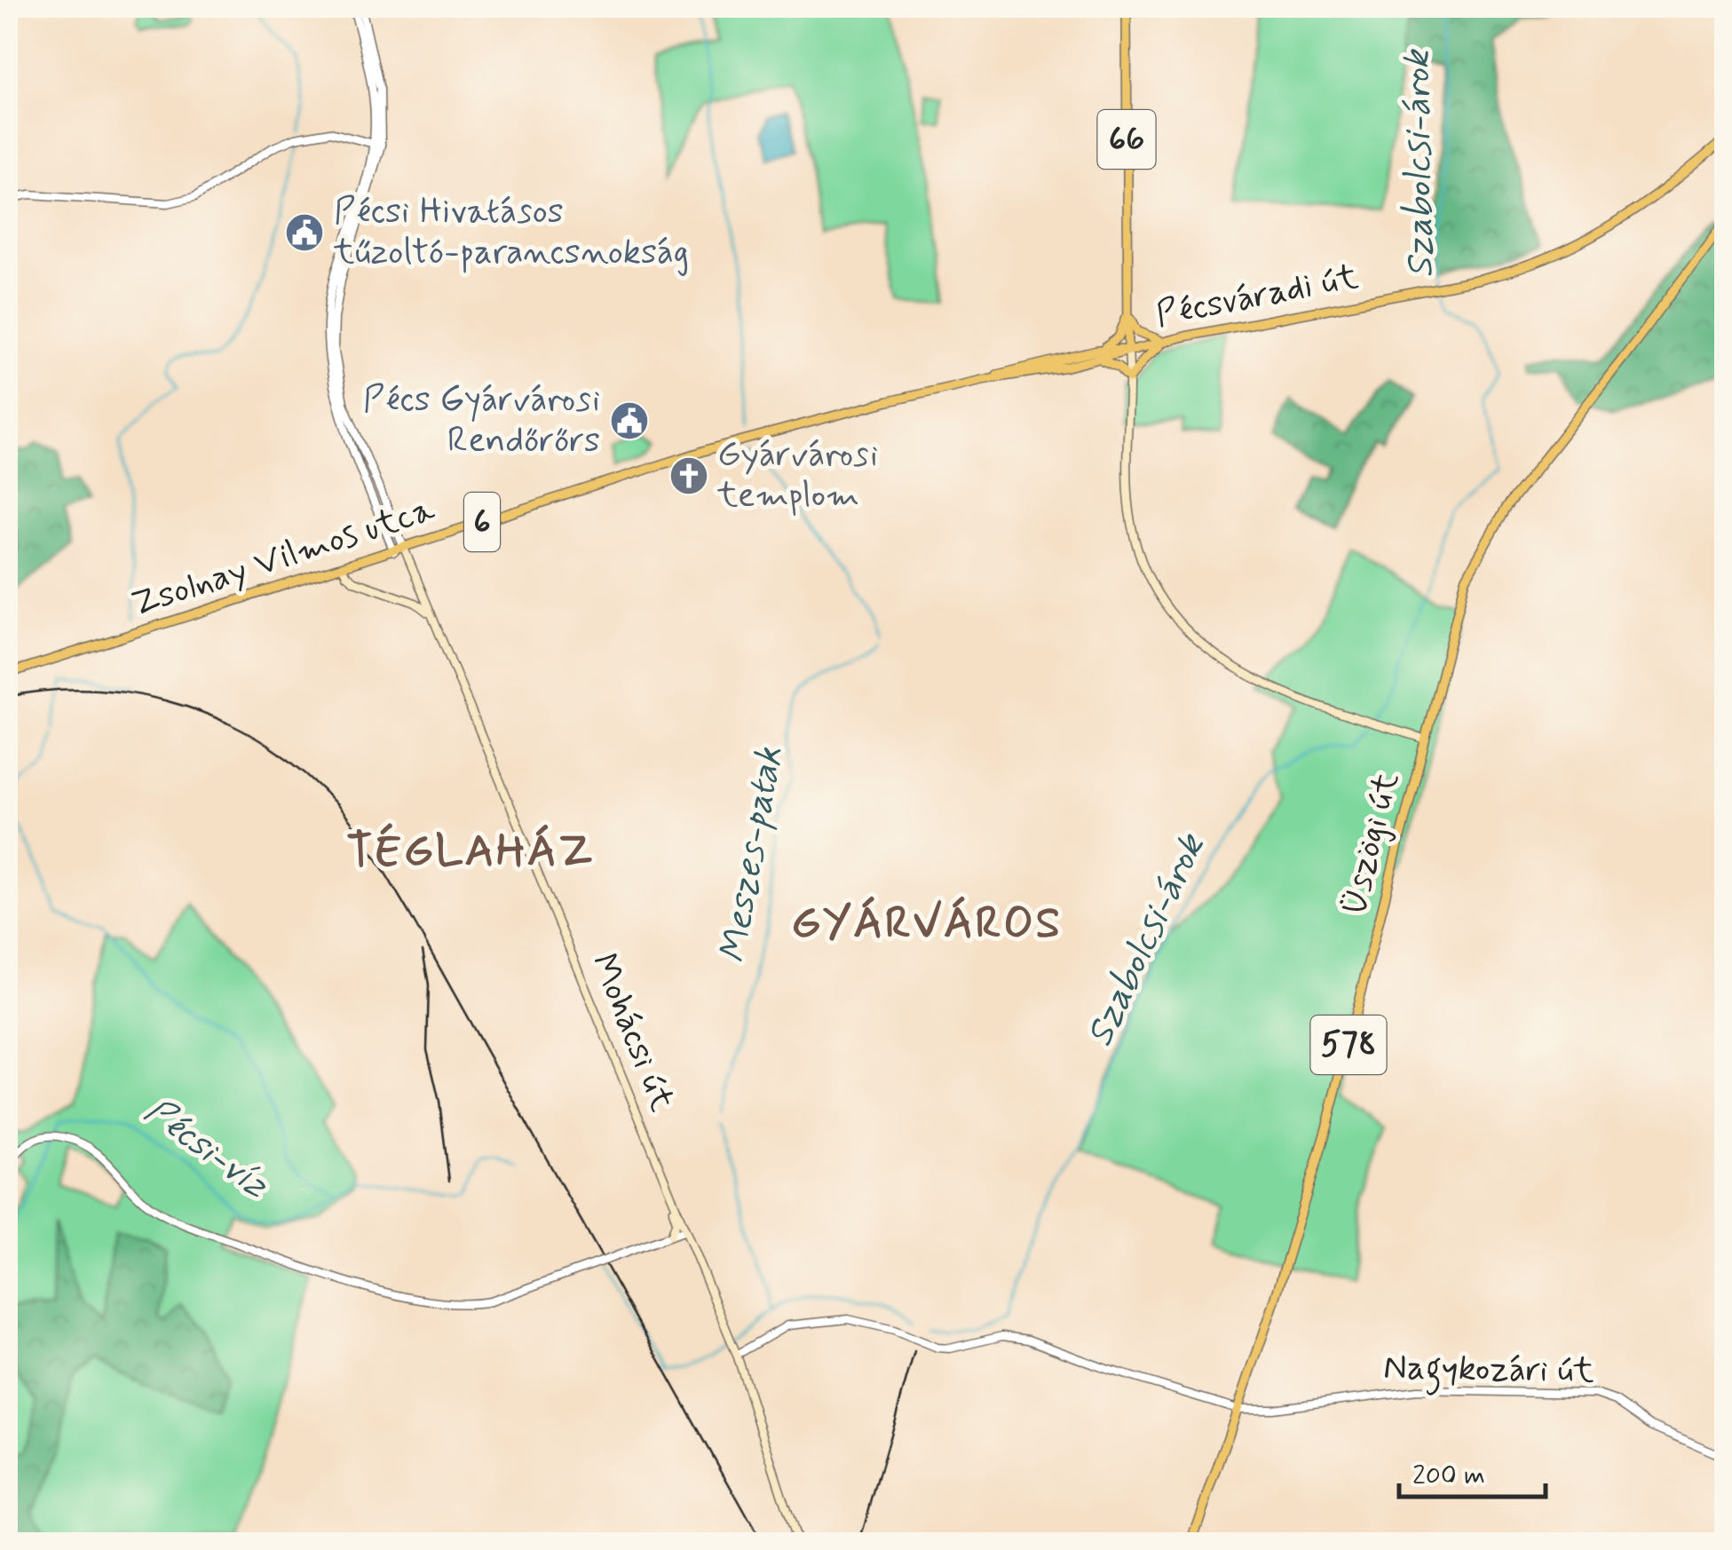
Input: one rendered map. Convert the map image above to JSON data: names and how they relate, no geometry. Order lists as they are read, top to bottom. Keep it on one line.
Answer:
{"streets":{"main road":["66","Pécsváradi út","6","Zsolnay Vilmos utca","Üszögi út","Mohácsi út","578"],"street":["Nagykozári út"]},"crossings":[["66","Pécsváradi út"],["66","Zsolnay Vilmos utca"],["Pécsváradi út","Zsolnay Vilmos utca"],["Zsolnay Vilmos utca","Mohácsi út"],["Üszögi út","Nagykozári út"],["Mohácsi út","Nagykozári út"]],"districts":["TÉGLAHÁZ","GYÁRVÁROS"],"water":["Szabolcsi-árok","Meszes-patak","Pécsi-víz"],"places":{"public building":["Pécsi Hivatásos tűzoltó-parancsnokság","Pécs Gyárvárosi Rendőrőrs"],"church":["Gyárvárosi templom"]},"scale_bar":"200 m"}
